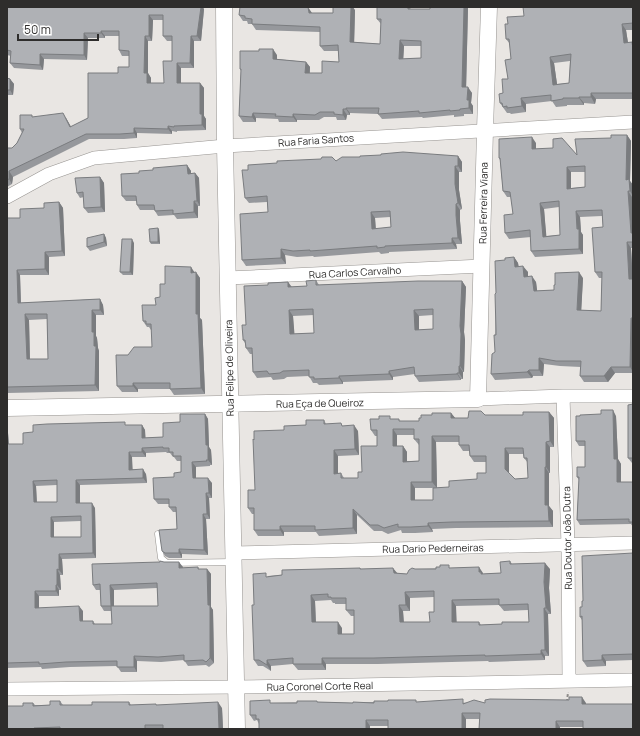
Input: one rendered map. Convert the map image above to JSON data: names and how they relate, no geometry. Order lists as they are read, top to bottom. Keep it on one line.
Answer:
{"streets":{"street":["Rua Faria Santos","Rua Ferreira Viana","Rua Carlos Carvalho","Rua Felipe de Oliveira","Rua Eça de Queiroz","Rua Doutor João Dutra","Rua Dario Pederneiras","Rua Coronel Corte Real"]},"crossings":[["Rua Faria Santos","Rua Ferreira Viana"],["Rua Faria Santos","Rua Felipe de Oliveira"],["Rua Ferreira Viana","Rua Carlos Carvalho"],["Rua Ferreira Viana","Rua Eça de Queiroz"],["Rua Carlos Carvalho","Rua Felipe de Oliveira"],["Rua Felipe de Oliveira","Rua Eça de Queiroz"],["Rua Felipe de Oliveira","Rua Dario Pederneiras"],["Rua Felipe de Oliveira","Rua Coronel Corte Real"],["Rua Eça de Queiroz","Rua Doutor João Dutra"],["Rua Doutor João Dutra","Rua Dario Pederneiras"],["Rua Doutor João Dutra","Rua Coronel Corte Real"]],"scale_bar":"50 m"}
